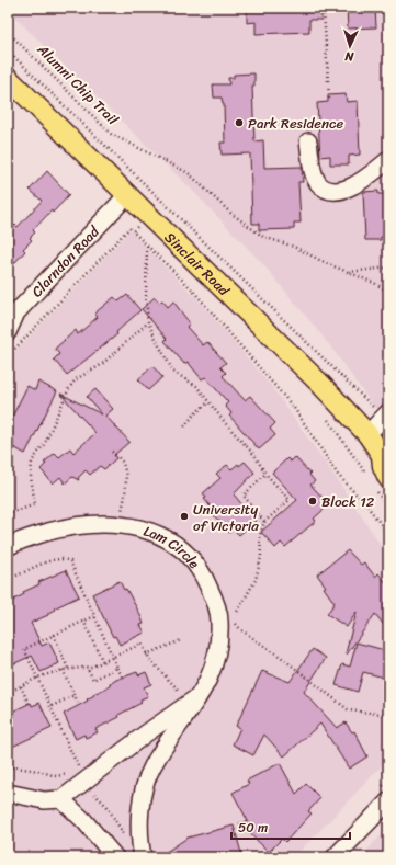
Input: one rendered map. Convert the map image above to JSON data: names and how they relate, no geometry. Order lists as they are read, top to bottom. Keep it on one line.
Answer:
{"streets":{"main road":["Sinclair Road"],"street":["Clarndon Road","Lam Circle"],"path":["Alumni Chip Trail"]},"crossings":[["Clarndon Road","Sinclair Road"]],"places":["Park Residence","Block 12","University of Victoria"],"scale_bar":"50 m","north":"bottom"}
